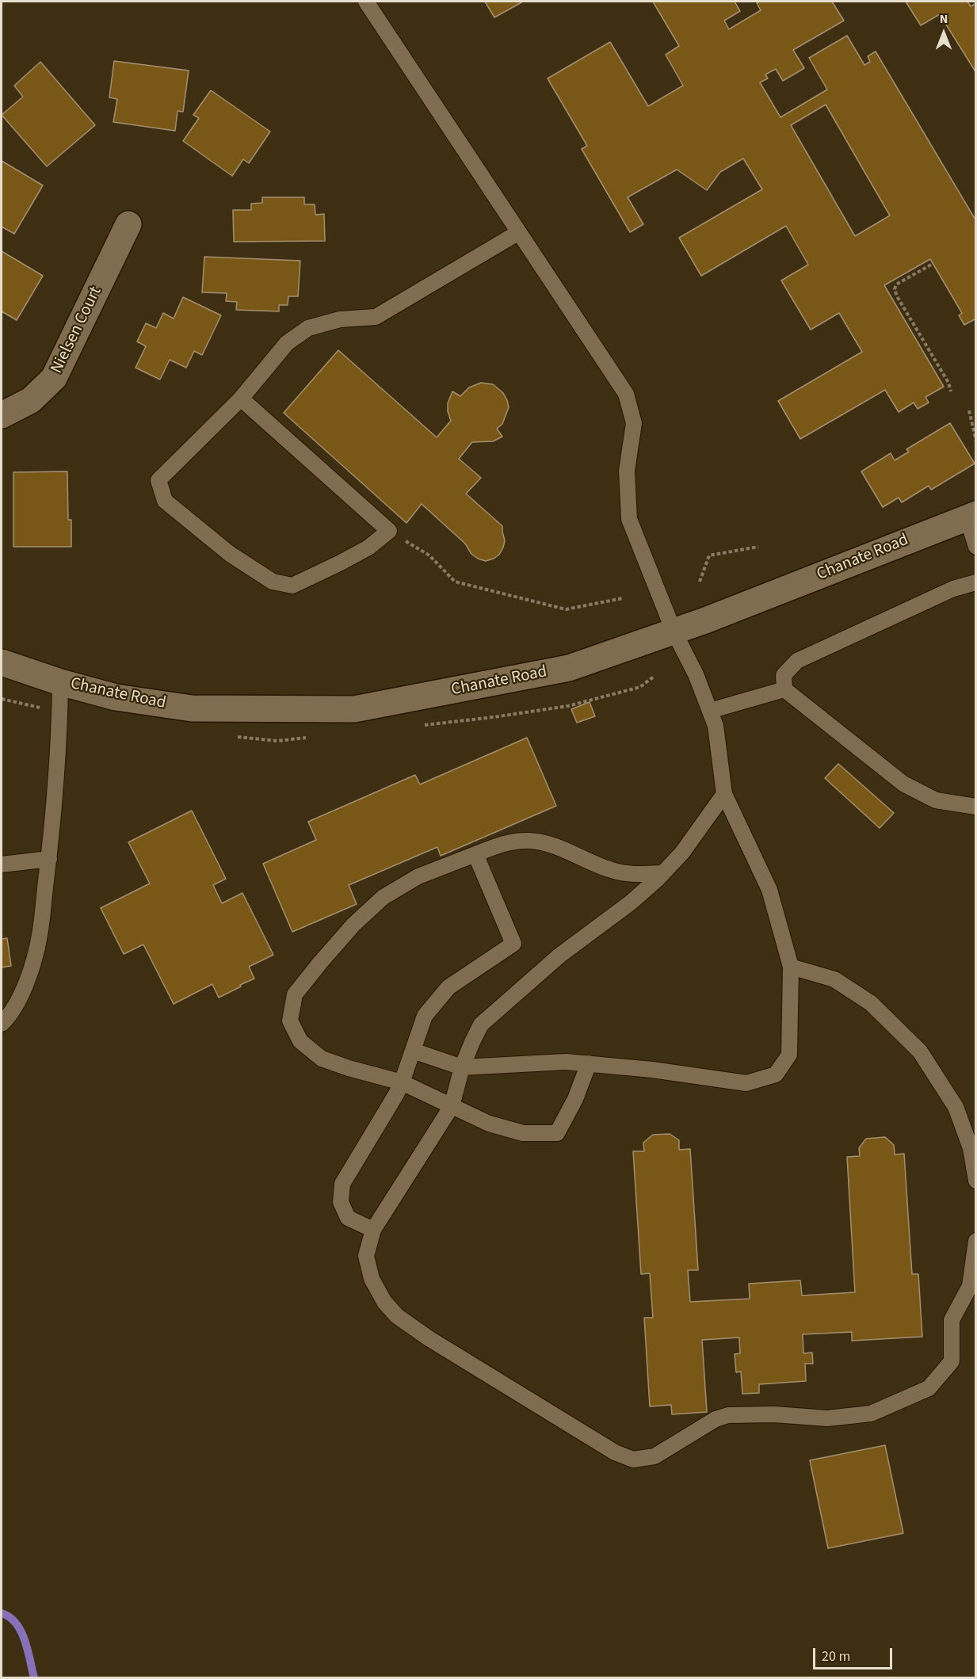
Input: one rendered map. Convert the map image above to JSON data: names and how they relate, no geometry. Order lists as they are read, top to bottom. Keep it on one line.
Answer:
{"streets":{"street":["Nielsen Court","Chanate Road"]},"scale_bar":"20 m","north":"top"}
